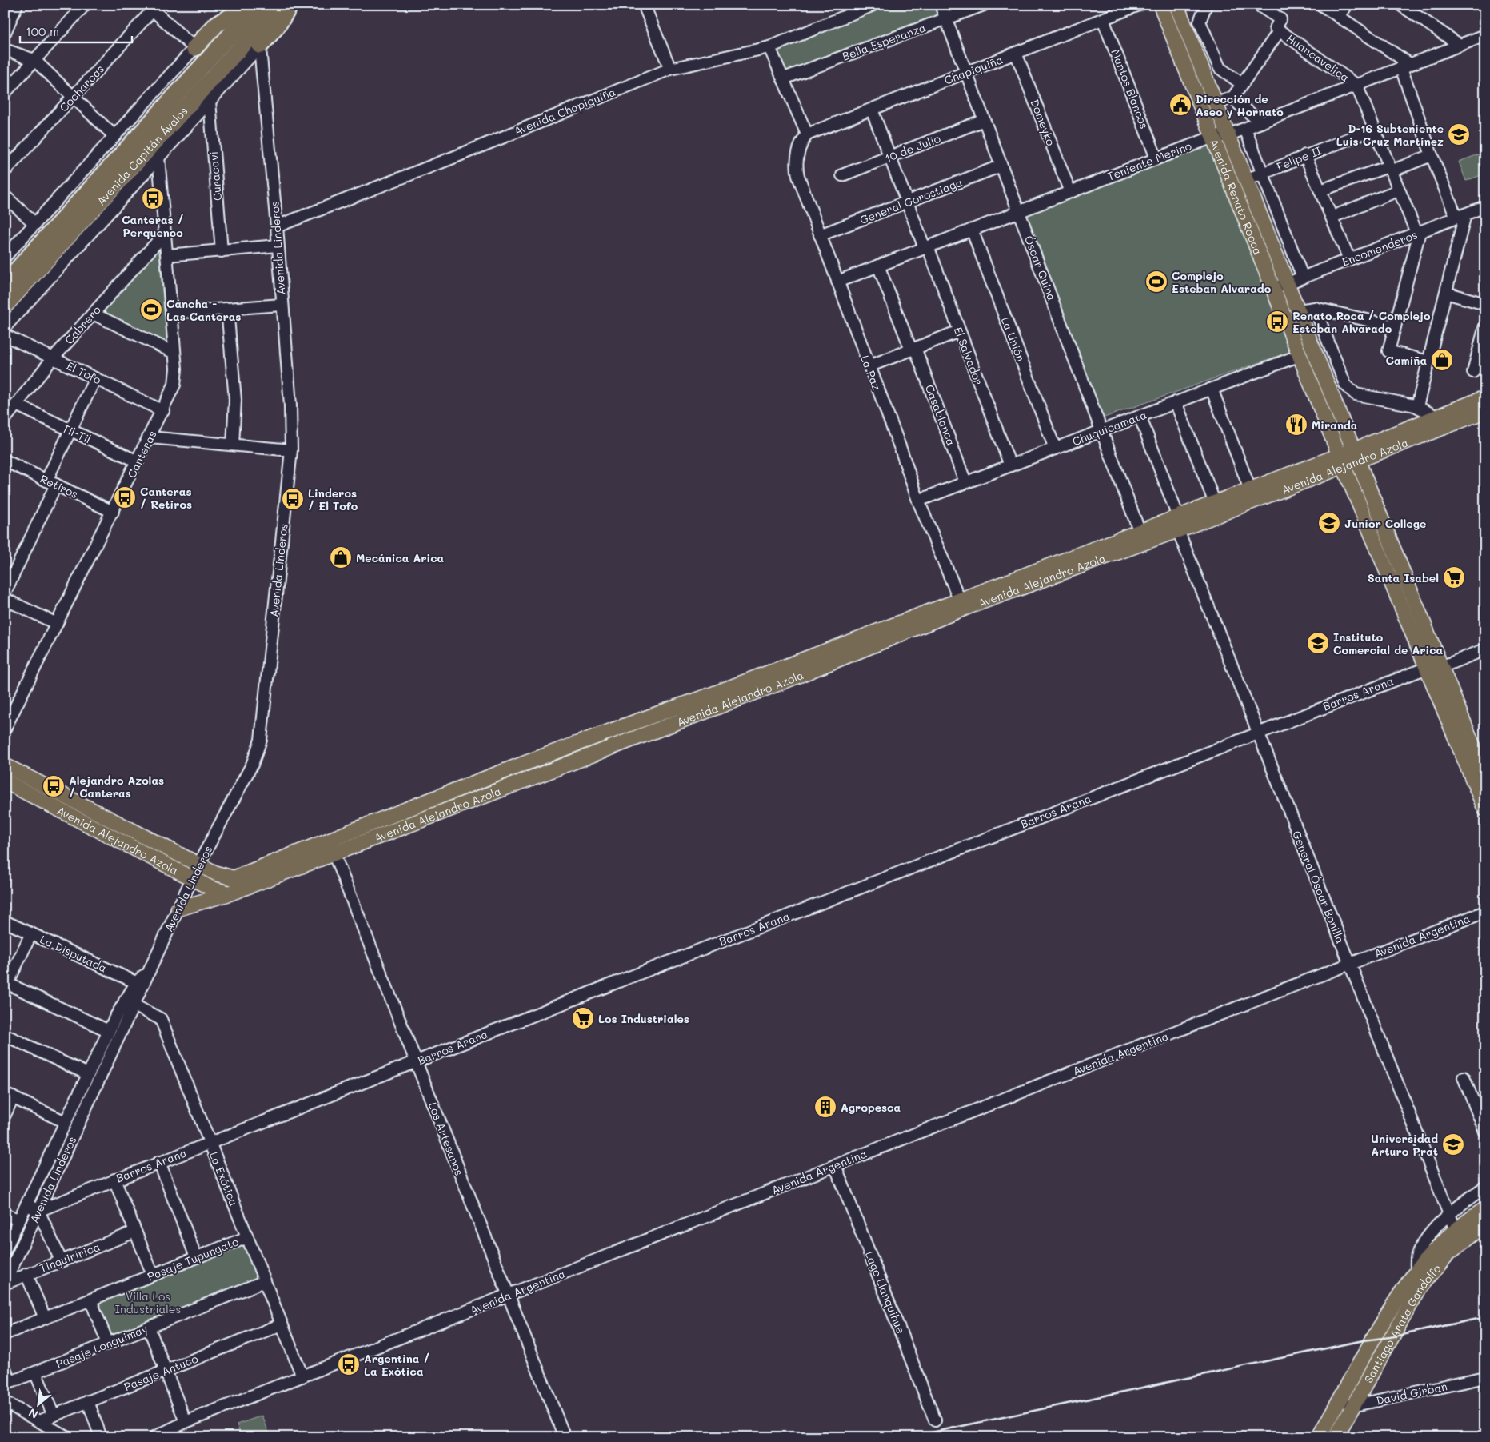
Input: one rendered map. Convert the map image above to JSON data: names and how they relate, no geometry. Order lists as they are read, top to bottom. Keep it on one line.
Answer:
{"streets":{"highway":["Avenida Capitán Ávalos"],"main road":["Avenida Renato Rocca","Avenida Alejandro Azola","Santiago Arata Gandolfo"],"street":["Bella Esperanza","Huancavelica","Chapiquiña","Cocharcas","Mantos Blancos","Avenida Chapiquiña","Domeyko","10 de Julio","Felipe II","Teniente Merino","Curacaví","General Gorostiaga","Avenida Linderos","Encomenderos","Óscar Quina","Cabrero","La Unión","El Salvador","El Tofo","La Paz","Casablanca","Chuquicamata","Til-Til","Canteras","Retiros","Barros Arana","General Óscar Bonilla","Avenida Argentina","La Disputada","Los Artesanos","La Exótica","Tinguiririca","Pasaje Tupungato","Lago Llanquihue","Pasaje Lonquimay","Pasaje Antuco","David Girban"]},"crossings":[["Bella Esperanza","Óscar Quina"],["Huancavelica","Felipe II"],["Huancavelica","Teniente Merino"],["Huancavelica","Encomenderos"],["Chapiquiña","Mantos Blancos"],["Chapiquiña","Domeyko"],["Chapiquiña","Óscar Quina"],["Chapiquiña","El Salvador"],["Chapiquiña","La Paz"],["Mantos Blancos","Teniente Merino"],["Avenida Chapiquiña","Avenida Linderos"],["Domeyko","Teniente Merino"],["10 de Julio","Óscar Quina"],["10 de Julio","El Salvador"],["Avenida Capitán Ávalos","Curacaví"],["Avenida Capitán Ávalos","Avenida Linderos"],["Avenida Capitán Ávalos","Canteras"],["Felipe II","Avenida Renato Rocca"],["Teniente Merino","Avenida Renato Rocca"],["Teniente Merino","Óscar Quina"],["Teniente Merino","La Unión"],["Teniente Merino","El Salvador"],["Teniente Merino","La Paz"],["Teniente Merino","Casablanca"],["Avenida Renato Rocca","Encomenderos"],["Avenida Renato Rocca","Chuquicamata"],["Avenida Renato Rocca","Avenida Alejandro Azola"],["Avenida Renato Rocca","Barros Arana"],["General Gorostiaga","Óscar Quina"],["General Gorostiaga","El Salvador"],["General Gorostiaga","La Paz"],["Avenida Linderos","Avenida Alejandro Azola"],["Avenida Linderos","Barros Arana"],["Avenida Linderos","La Disputada"],["Avenida Linderos","La Exótica"],["Avenida Linderos","Tinguiririca"],["Óscar Quina","Chuquicamata"],["Óscar Quina","Avenida Alejandro Azola"],["Cabrero","El Tofo"],["Cabrero","Til-Til"],["Cabrero","Canteras"],["La Unión","Chuquicamata"],["El Salvador","Chuquicamata"],["El Tofo","Canteras"],["La Paz","Chuquicamata"],["La Paz","Avenida Alejandro Azola"],["Casablanca","Chuquicamata"],["Chuquicamata","General Óscar Bonilla"],["Til-Til","Canteras"],["Canteras","Retiros"],["Avenida Alejandro Azola","General Óscar Bonilla"],["Avenida Alejandro Azola","Los Artesanos"],["Barros Arana","General Óscar Bonilla"],["Barros Arana","Los Artesanos"],["Barros Arana","La Exótica"],["General Óscar Bonilla","Avenida Argentina"],["General Óscar Bonilla","Santiago Arata Gandolfo"],["Avenida Argentina","Los Artesanos"],["Avenida Argentina","La Exótica"],["Avenida Argentina","Lago Llanquihue"],["La Exótica","Pasaje Tupungato"],["La Exótica","Pasaje Lonquimay"],["La Exótica","Pasaje Antuco"],["Santiago Arata Gandolfo","David Girban"]],"parks":["Villa Los Industriales"],"places":{"public building":["Dirección de Aseo y Hornato"],"school or university":["D-16 Subteniente Luis Cruz Martínez","Junior College","Instituto Comercial de Arica","Universidad Arturo Prat"],"bus stop":["Canteras / Perquenco","Renato Roca / Complejo Esteban Alvarado","Canteras / Retiros","Linderos / El Tofo","Alejandro Azolas / Canteras","Argentina / La Exótica"],"sports":["Complejo Esteban Alvarado","Cancha - Las Canteras"],"shop":["Camiña","Mecánica Arica"],"restaurant":["Miranda"],"supermarket":["Santa Isabel","Los Industriales"],"building":["Agropesca"]},"scale_bar":"100 m","north":"bottom left"}
